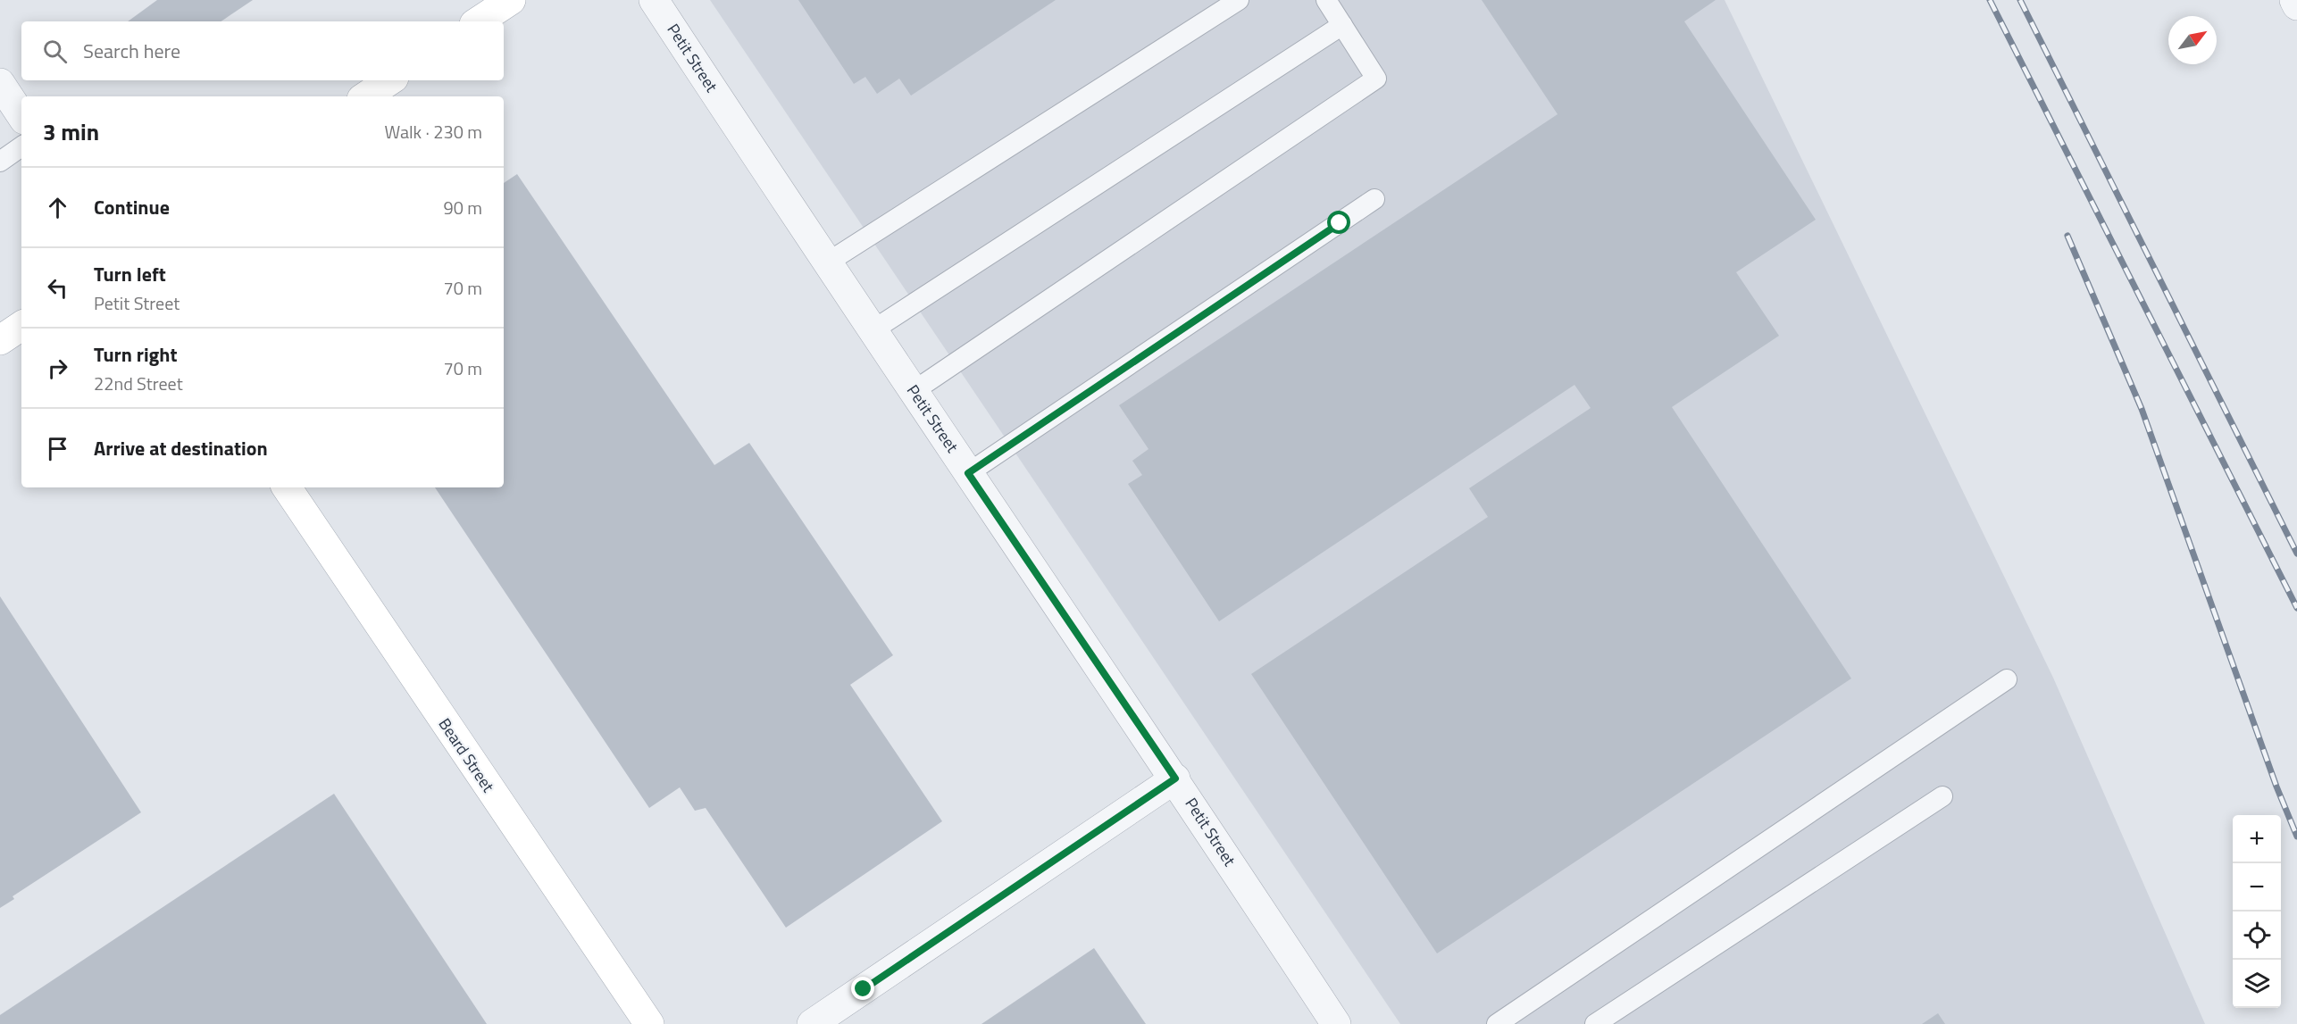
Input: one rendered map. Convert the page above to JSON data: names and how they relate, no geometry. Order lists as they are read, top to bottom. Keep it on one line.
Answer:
{"streets":{"street":["Petit Street","Beard Street"]},"north":"top right","page":{"search":"Search here","heading":["3 min","Walk · 230 m"],"list":[["Continue","90 m"],["Turn left","Petit Street","70 m"],["Turn right","22nd Street","70 m"],"Arrive at destination"],"map_buttons":["+","−"]}}
